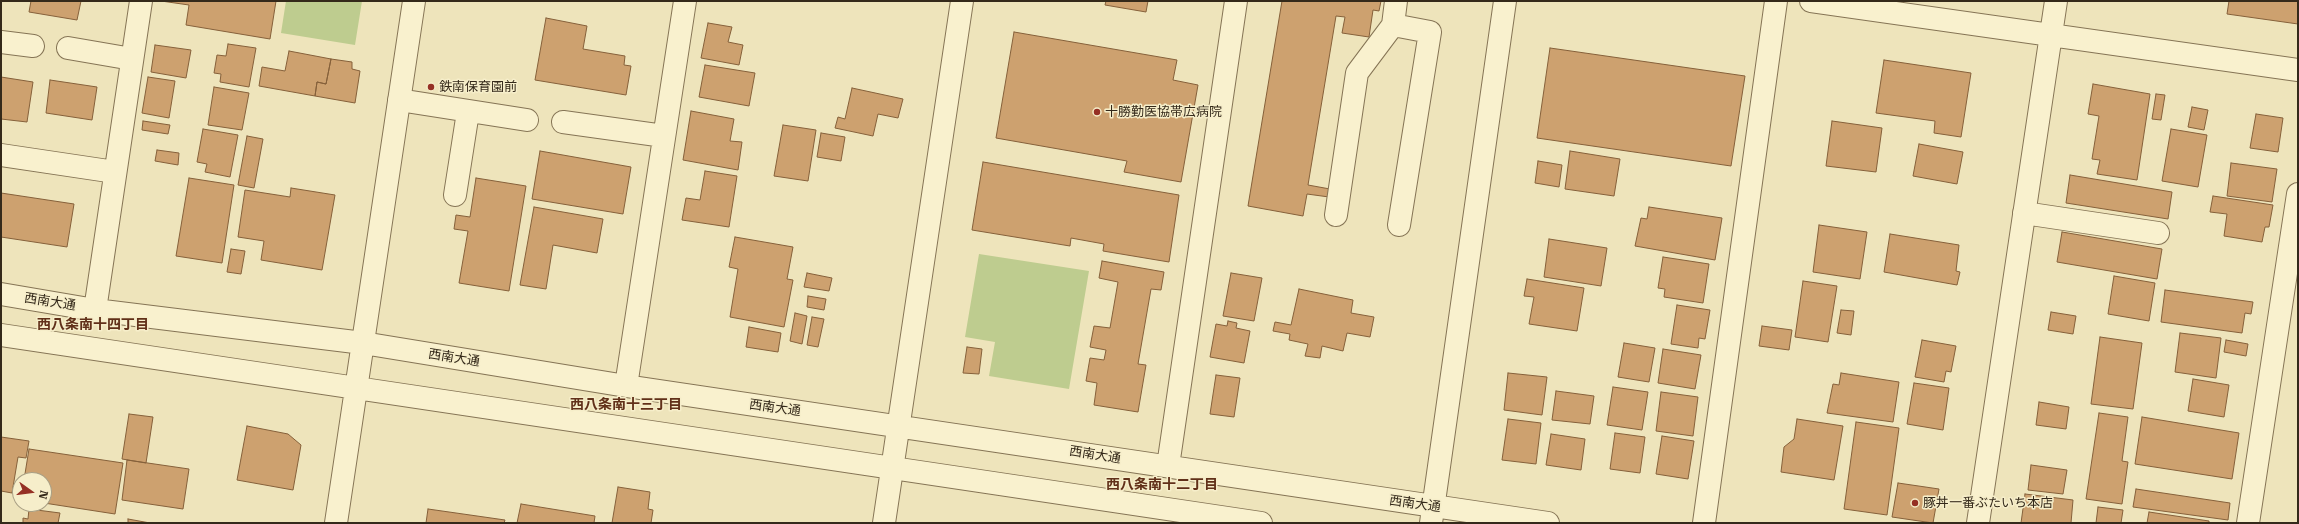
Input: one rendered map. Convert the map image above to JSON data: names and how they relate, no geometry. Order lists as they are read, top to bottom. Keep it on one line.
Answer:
{"streets":{"street":["西南大通"]},"districts":["西八条南十四丁目","西八条南十三丁目","西八条南十二丁目"],"places":["鉄南保育園前","十勝勤医協帯広病院","豚丼一番ぶたいち本店"],"north":"right"}
